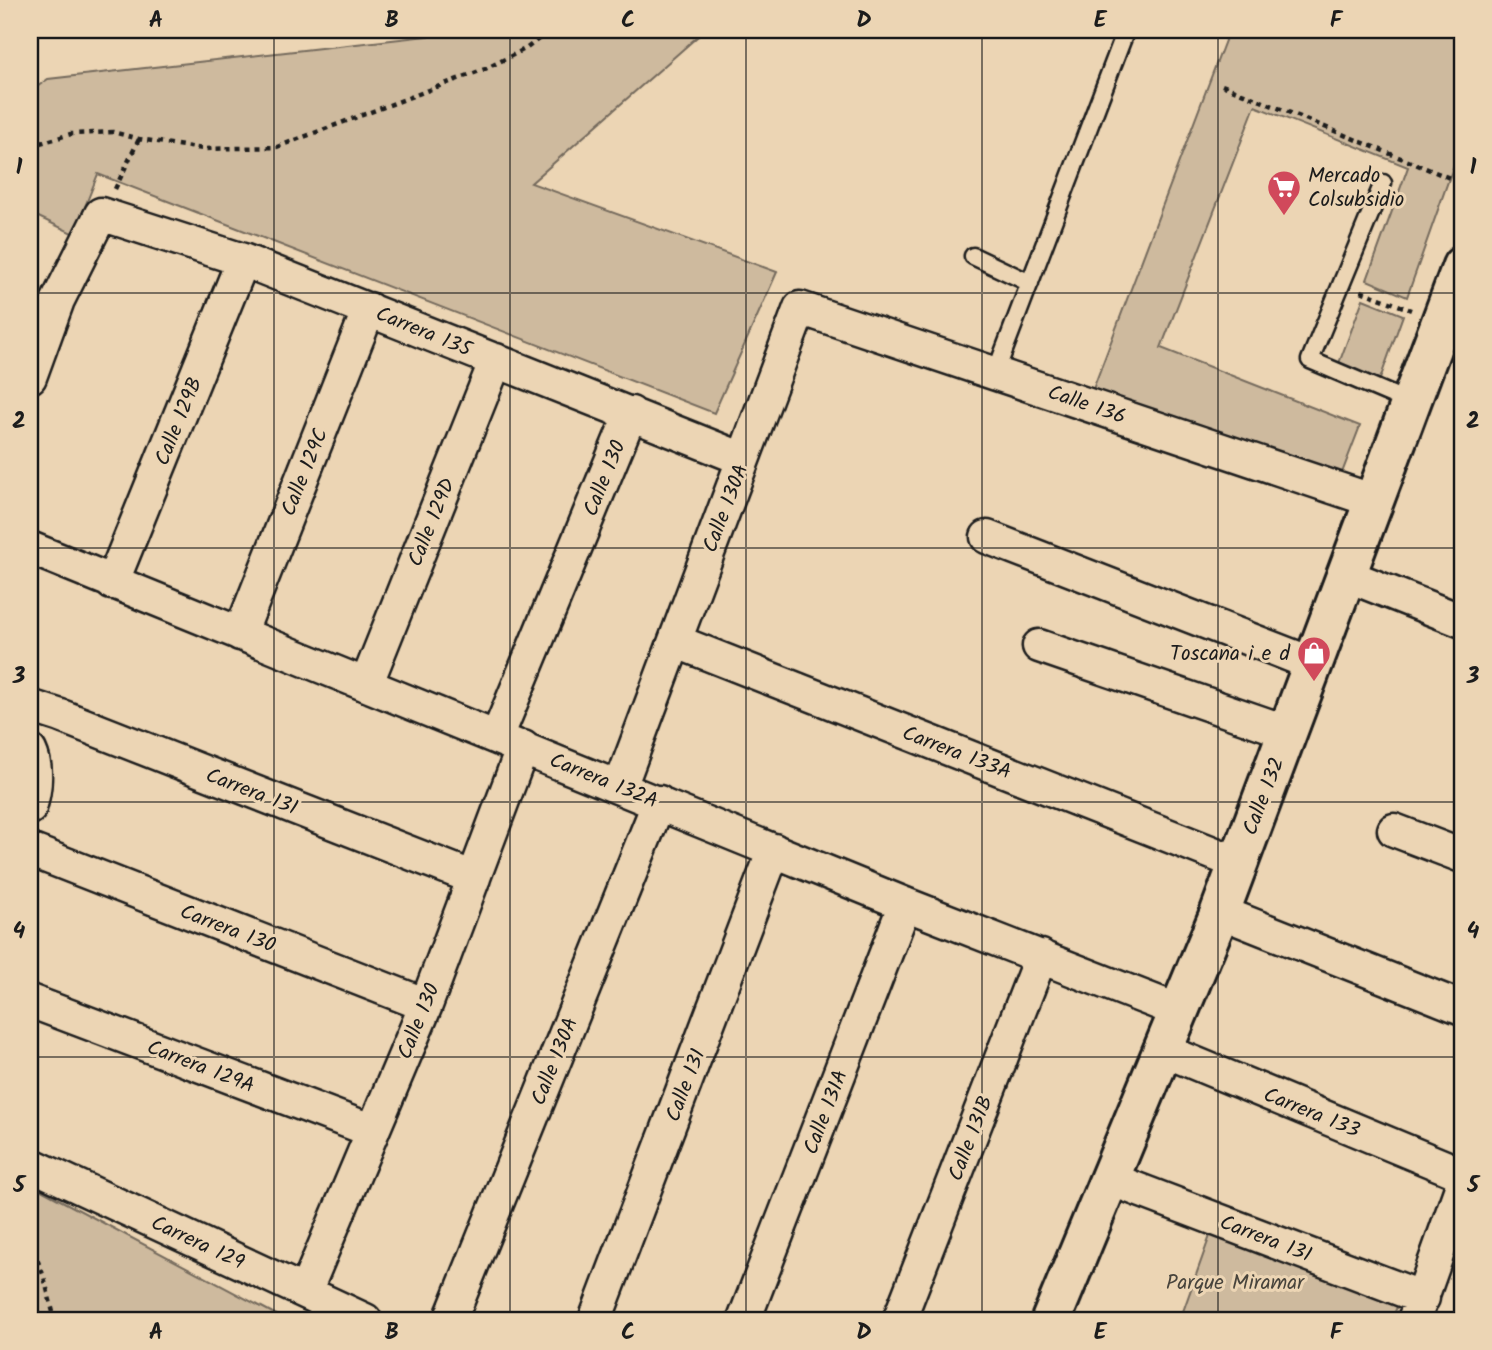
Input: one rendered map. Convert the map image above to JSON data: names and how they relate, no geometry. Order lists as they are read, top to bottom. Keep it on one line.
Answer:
{"streets":{"street":["Carrera 135","Calle 136","Calle 129B","Calle 129C","Calle 130","Calle 130A","Calle 129D","Carrera 133A","Carrera 132A","Carrera 131","Calle 132","Carrera 130","Carrera 129A","Calle 131","Calle 131A","Carrera 133","Calle 131B","Carrera 129"]},"crossings":[["Carrera 135","Calle 129B"],["Carrera 135","Calle 129C"],["Carrera 135","Calle 130"],["Carrera 135","Calle 130A"],["Carrera 135","Calle 129D"],["Calle 136","Calle 130A"],["Calle 136","Calle 132"],["Calle 129B","Carrera 132A"],["Calle 129C","Carrera 132A"],["Calle 130","Carrera 132A"],["Calle 130","Carrera 131"],["Calle 130","Carrera 130"],["Calle 130","Carrera 129A"],["Calle 130","Carrera 129"],["Calle 130A","Carrera 133A"],["Calle 130A","Carrera 132A"],["Calle 129D","Carrera 132A"],["Carrera 133A","Calle 132"],["Carrera 132A","Calle 132"],["Carrera 132A","Calle 131"],["Carrera 132A","Calle 131A"],["Carrera 132A","Calle 131B"],["Carrera 131","Calle 132"],["Calle 132","Carrera 133"]],"parks":["Parque Miramar"],"places":{"supermarket":["Mercado Colsubsidio"],"shop":["Toscana i e d"]},"grid":{"columns":["A","B","C","D","E","F"],"rows":["1","2","3","4","5"]}}
